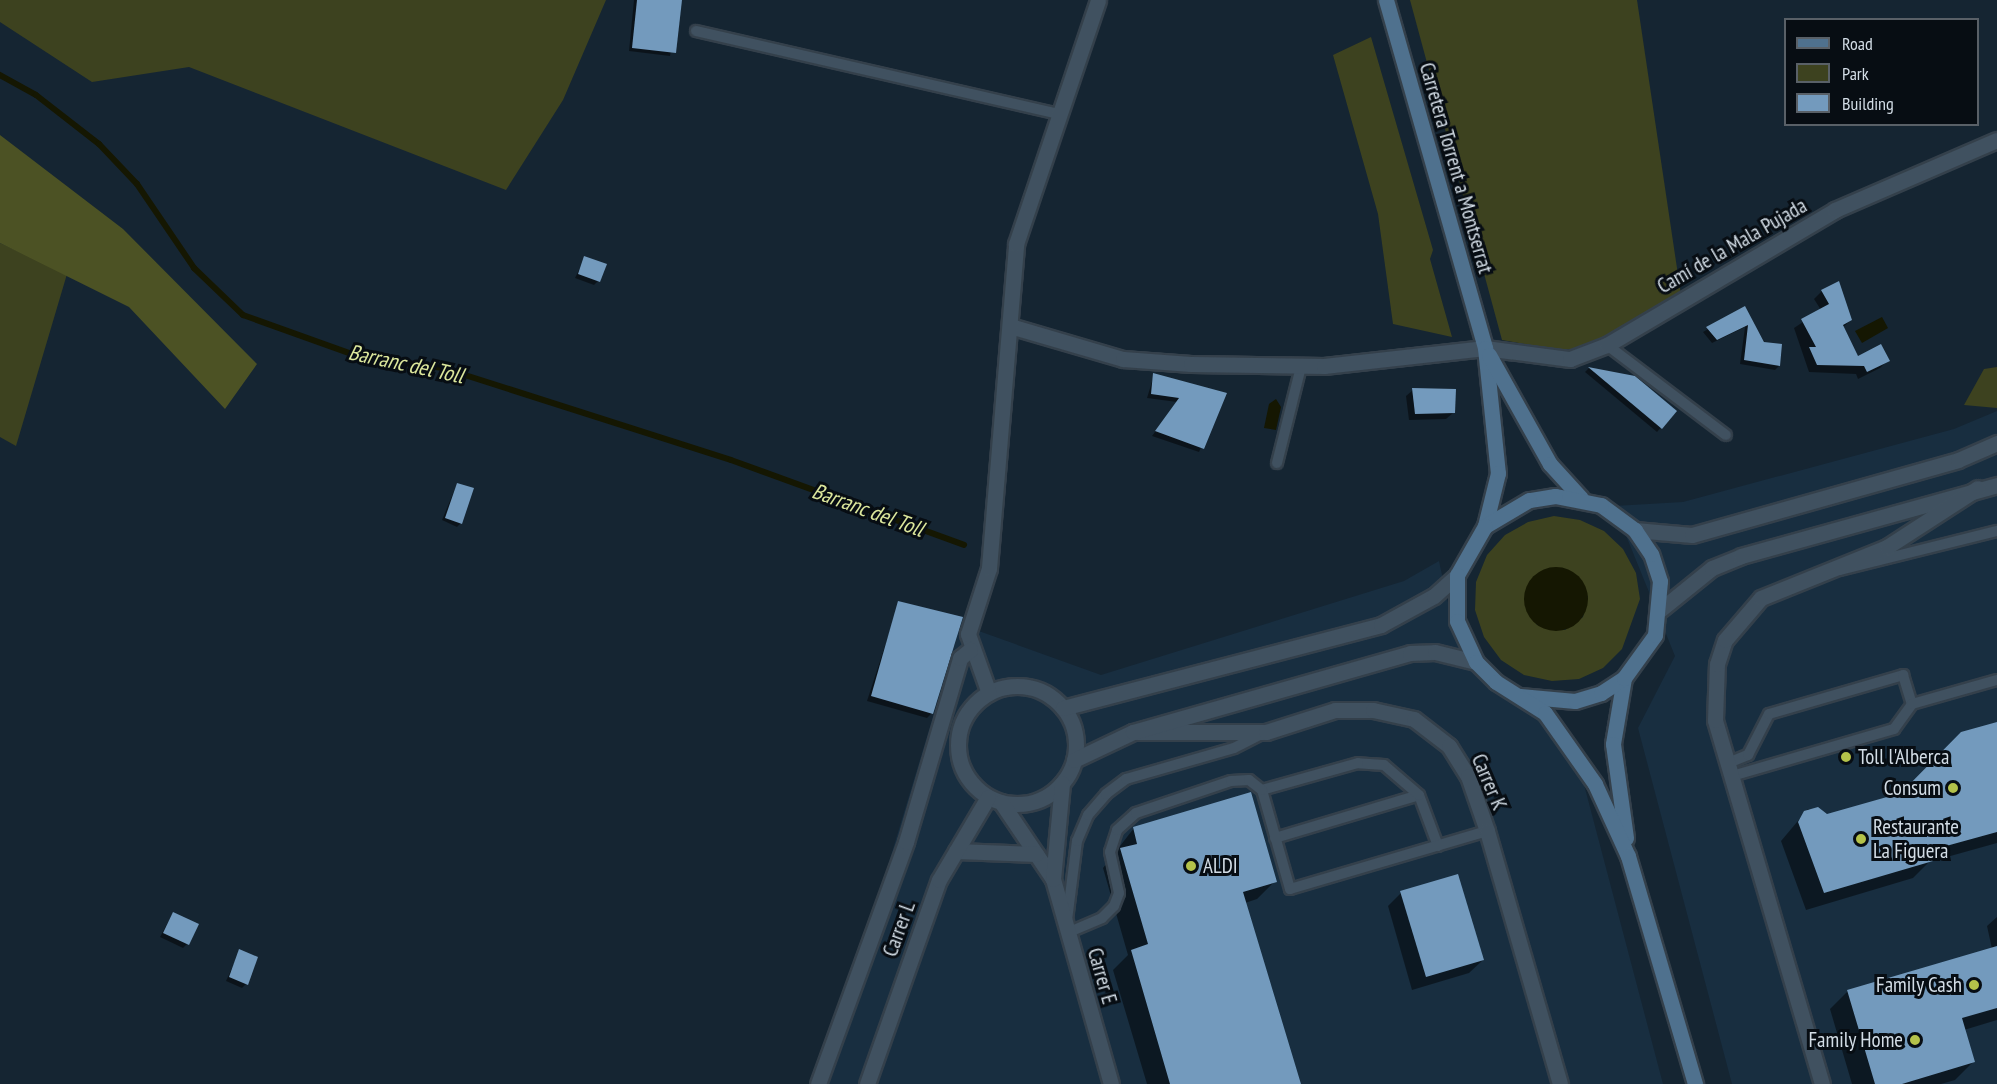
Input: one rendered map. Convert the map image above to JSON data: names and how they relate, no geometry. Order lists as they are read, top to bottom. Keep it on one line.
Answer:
{"streets":{"main road":["Carretera Torrent a Montserrat"],"street":["Camí de la Mala Pujada","Carrer K","Carrer L","Carrer E"]},"crossings":[["Carretera Torrent a Montserrat","Camí de la Mala Pujada"]],"water":["Barranc del Toll"],"places":["Toll l'Alberca","Consum","Restaurante La Figuera","ALDI","Family Cash","Family Home"],"legend":["Road","Park","Building"]}
